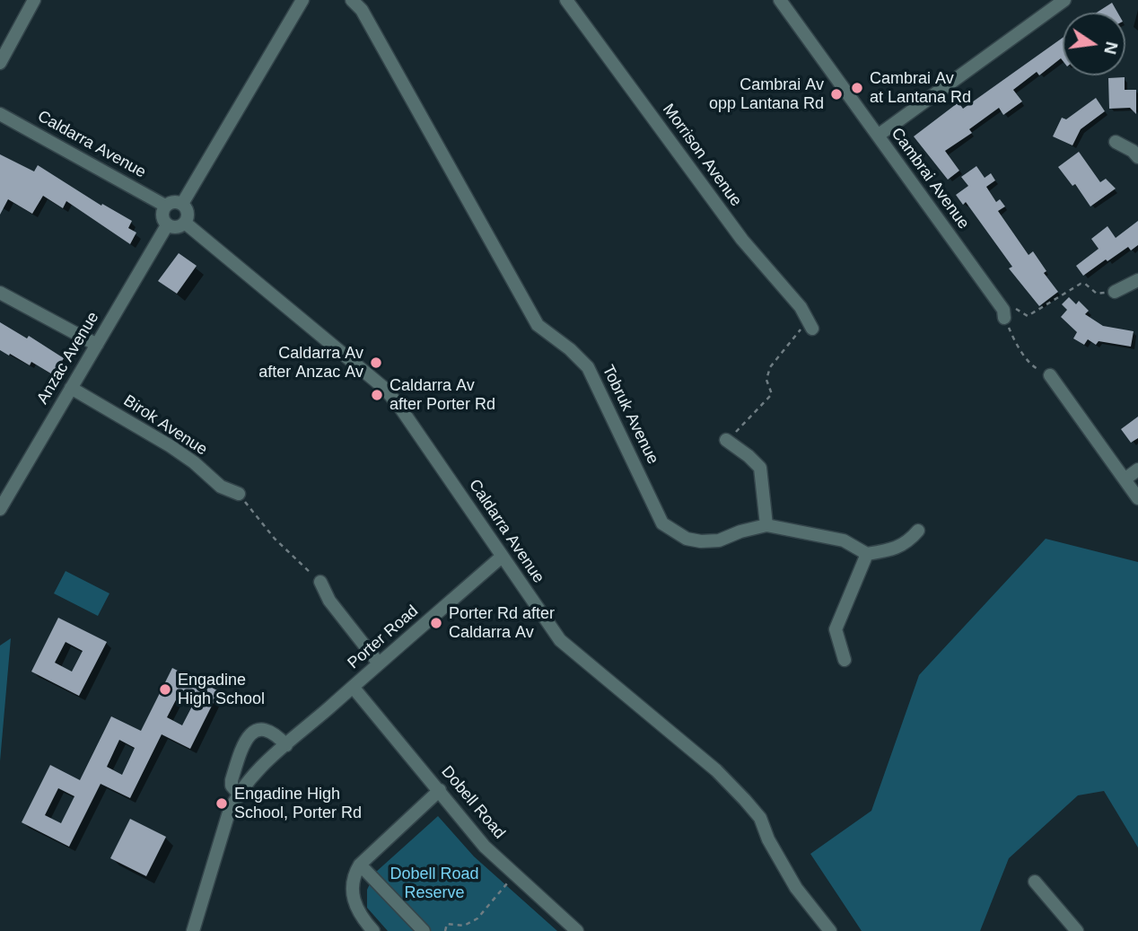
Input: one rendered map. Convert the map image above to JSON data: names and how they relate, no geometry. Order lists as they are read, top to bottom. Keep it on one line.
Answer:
{"streets":{"street":["Caldarra Avenue","Morrison Avenue","Cambrai Avenue","Anzac Avenue","Tobruk Avenue","Birok Avenue","Porter Road","Dobell Road"]},"crossings":[["Caldarra Avenue","Anzac Avenue"],["Caldarra Avenue","Porter Road"],["Anzac Avenue","Birok Avenue"],["Porter Road","Dobell Road"]],"parks":["Dobell Road Reserve"],"places":["Cambrai Av at Lantana Rd","Cambrai Av opp Lantana Rd","Caldarra Av after Anzac Av","Caldarra Av after Porter Rd","Porter Rd after Caldarra Av","Engadine High School","Engadine High School, Porter Rd"],"north":"right"}
